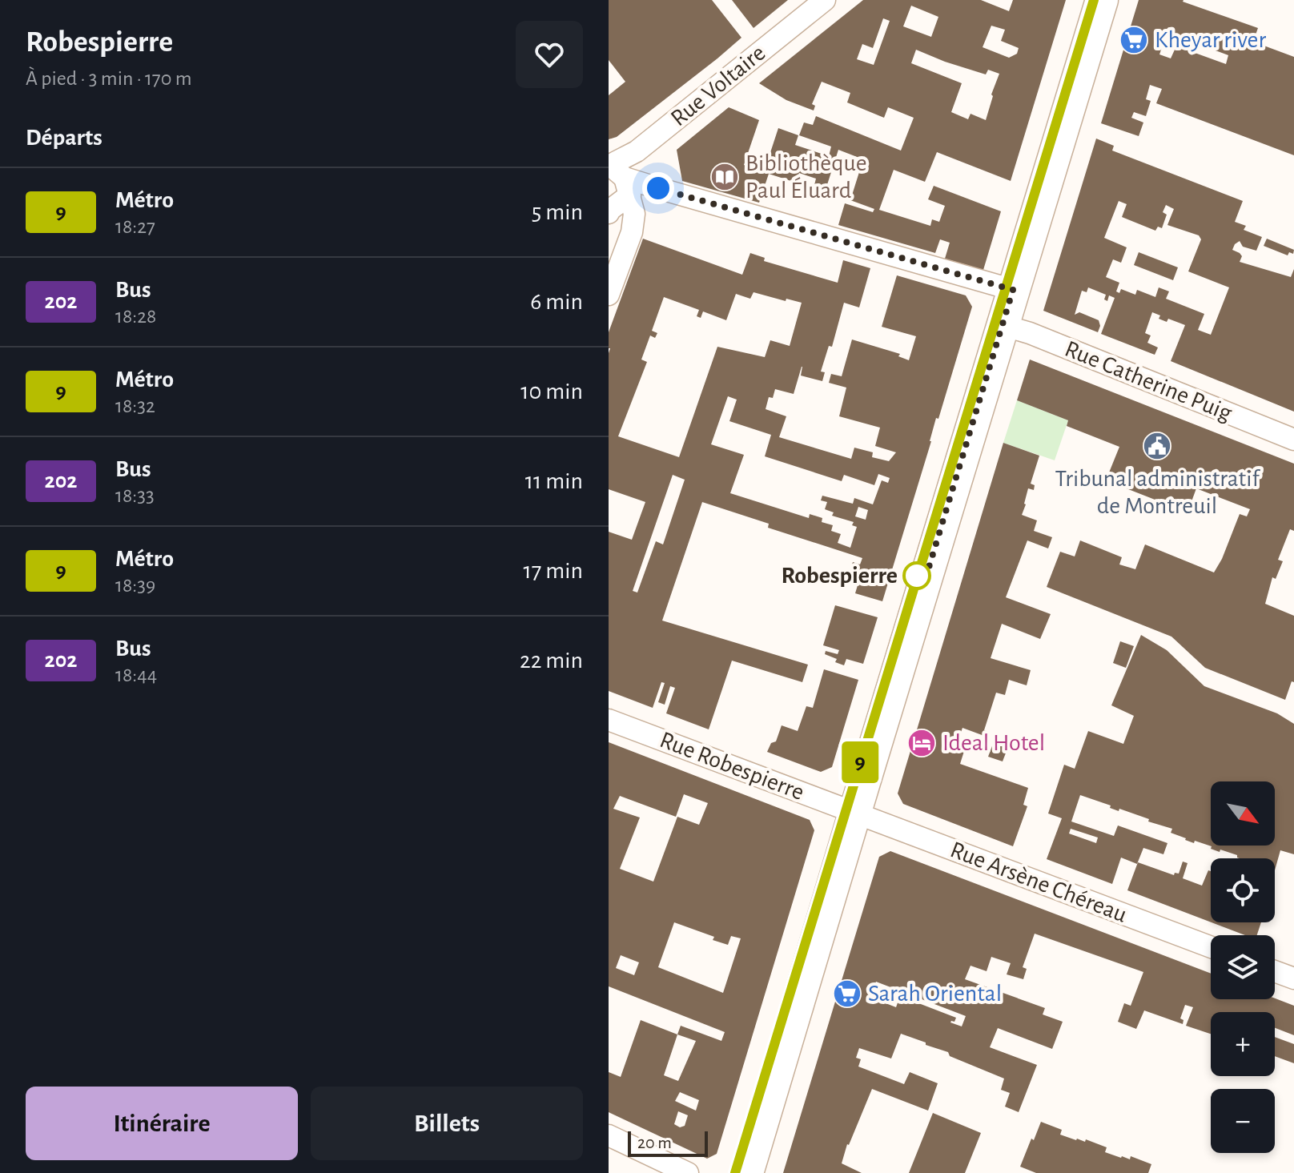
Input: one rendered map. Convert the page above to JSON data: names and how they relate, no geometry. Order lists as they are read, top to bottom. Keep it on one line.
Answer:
{"streets":{"street":["Rue Voltaire","Rue Catherine Puig","Rue Robespierre","Rue Arsène Chéreau"]},"crossings":[["Rue Robespierre","Rue Arsène Chéreau"]],"places":{"supermarket":["Kheyar river","Sarah Oriental"],"library":["Bibliothèque Paul Éluard"],"public building":["Tribunal administratif de Montreuil"],"other":["Robespierre"],"hotel":["Ideal Hotel"]},"lines":["metro line 9"],"scale_bar":"20 m","north":"bottom right","page":{"heading":[["Robespierre","À pied · 3 min · 170 m"],"Départs"],"on_map":"9","list":[{"mark":"9","name":"Métro","note":"18:27","value":"5 min"},{"mark":"202","name":"Bus","note":"18:28","value":"6 min"},{"mark":"9","name":"Métro","note":"18:32","value":"10 min"},{"mark":"202","name":"Bus","note":"18:33","value":"11 min"},{"mark":"9","name":"Métro","note":"18:39","value":"17 min"},{"mark":"202","name":"Bus","note":"18:44","value":"22 min"}],"map_buttons":["+","−"],"buttons":["Itinéraire","Billets"],"scale":"20 m"}}
